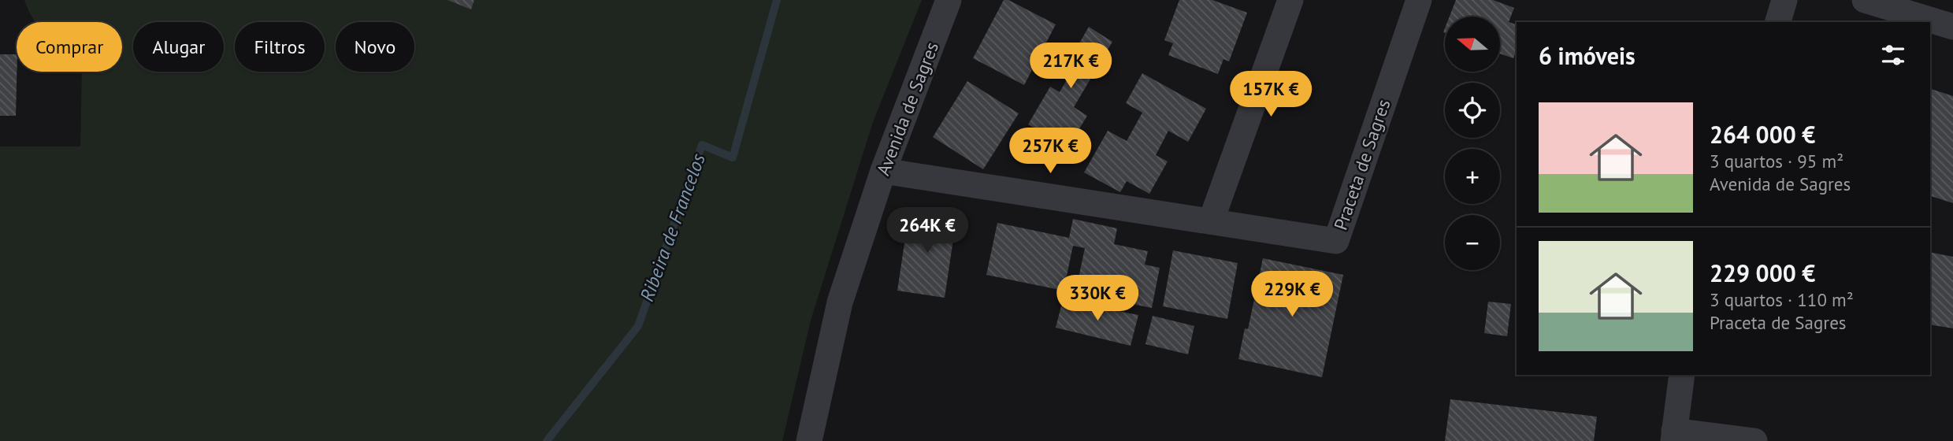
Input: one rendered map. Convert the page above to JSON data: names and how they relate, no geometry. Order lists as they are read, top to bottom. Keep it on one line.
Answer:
{"streets":{"street":["Avenida de Sagres","Praceta de Sagres"]},"crossings":[["Avenida de Sagres","Praceta de Sagres"]],"water":["Ribeira de Francelos"],"north":"left","page":{"map_buttons":["+","−"],"chip":["Comprar","Alugar","Filtros","Novo"],"heading":"6 imóveis","price":["217K €","157K €","257K €","264K €","229K €","330K €"],"list":[{"name":"264 000 €","note":"3 quartos · 95 m² · Avenida de Sagres"},{"name":"229 000 €","note":"3 quartos · 110 m² · Praceta de Sagres"}]}}
